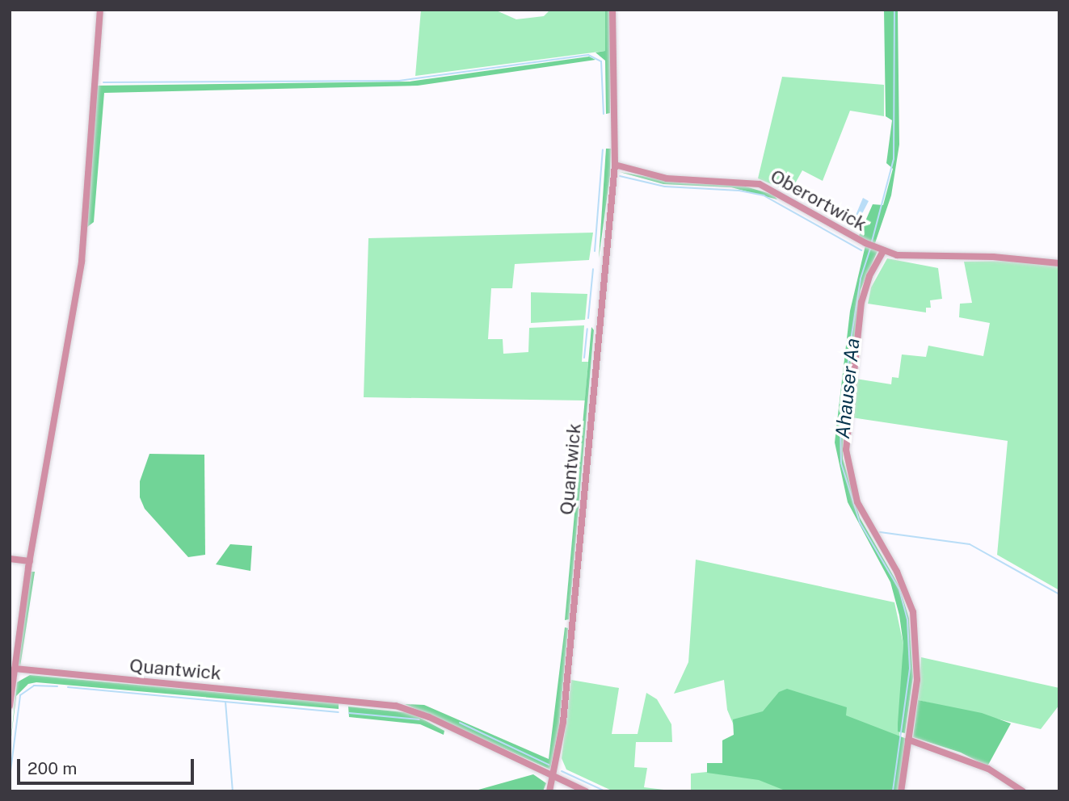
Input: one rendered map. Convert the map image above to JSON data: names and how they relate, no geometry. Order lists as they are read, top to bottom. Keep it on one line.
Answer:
{"streets":{"street":["Oberortwick","Quantwick"]},"crossings":[["Oberortwick","Quantwick"]],"water":["Ahauser Aa"],"scale_bar":"200 m"}
